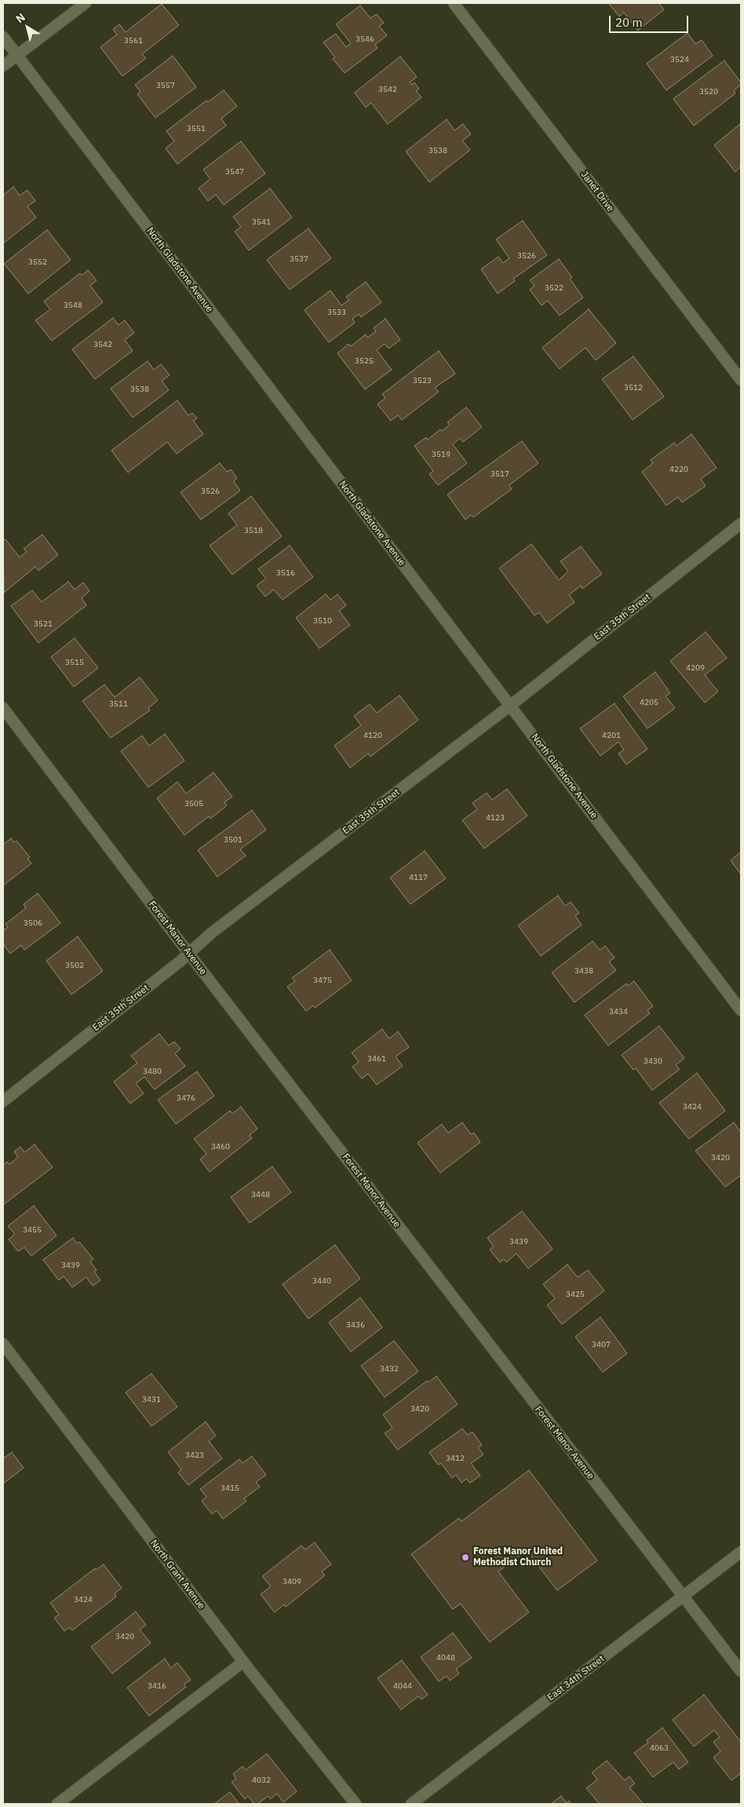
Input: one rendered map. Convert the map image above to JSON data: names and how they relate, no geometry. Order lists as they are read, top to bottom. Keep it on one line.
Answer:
{"streets":{"street":["Janet Drive","North Gladstone Avenue","East 35th Street","Forest Manor Avenue","North Grant Avenue","East 34th Street"]},"crossings":[["North Gladstone Avenue","East 35th Street"],["East 35th Street","Forest Manor Avenue"],["Forest Manor Avenue","East 34th Street"]],"places":["Forest Manor United Methodist Church"],"house_numbers":["3546","3561","3524","3557","3542","3520","3551","3538","3547","3541","3526","3537","3552","3522","3548","3533","3542","3525","3523","3512","3538","3519","4220","3517","3526","3518","3516","3510","3521","3515","4209","4205","3511","4120","4201","3505","4123","3501","4117","3506","3502","3438","3475","3434","3461","3430","3480","3476","3424","3460","3420","3448","3455","3439","3439","3440","3425","3436","3407","3432","3431","3420","3423","3412","3415","3409","3424","3420","4048","3416","4044","4063","4032"],"scale_bar":"20 m","north":"top left"}
